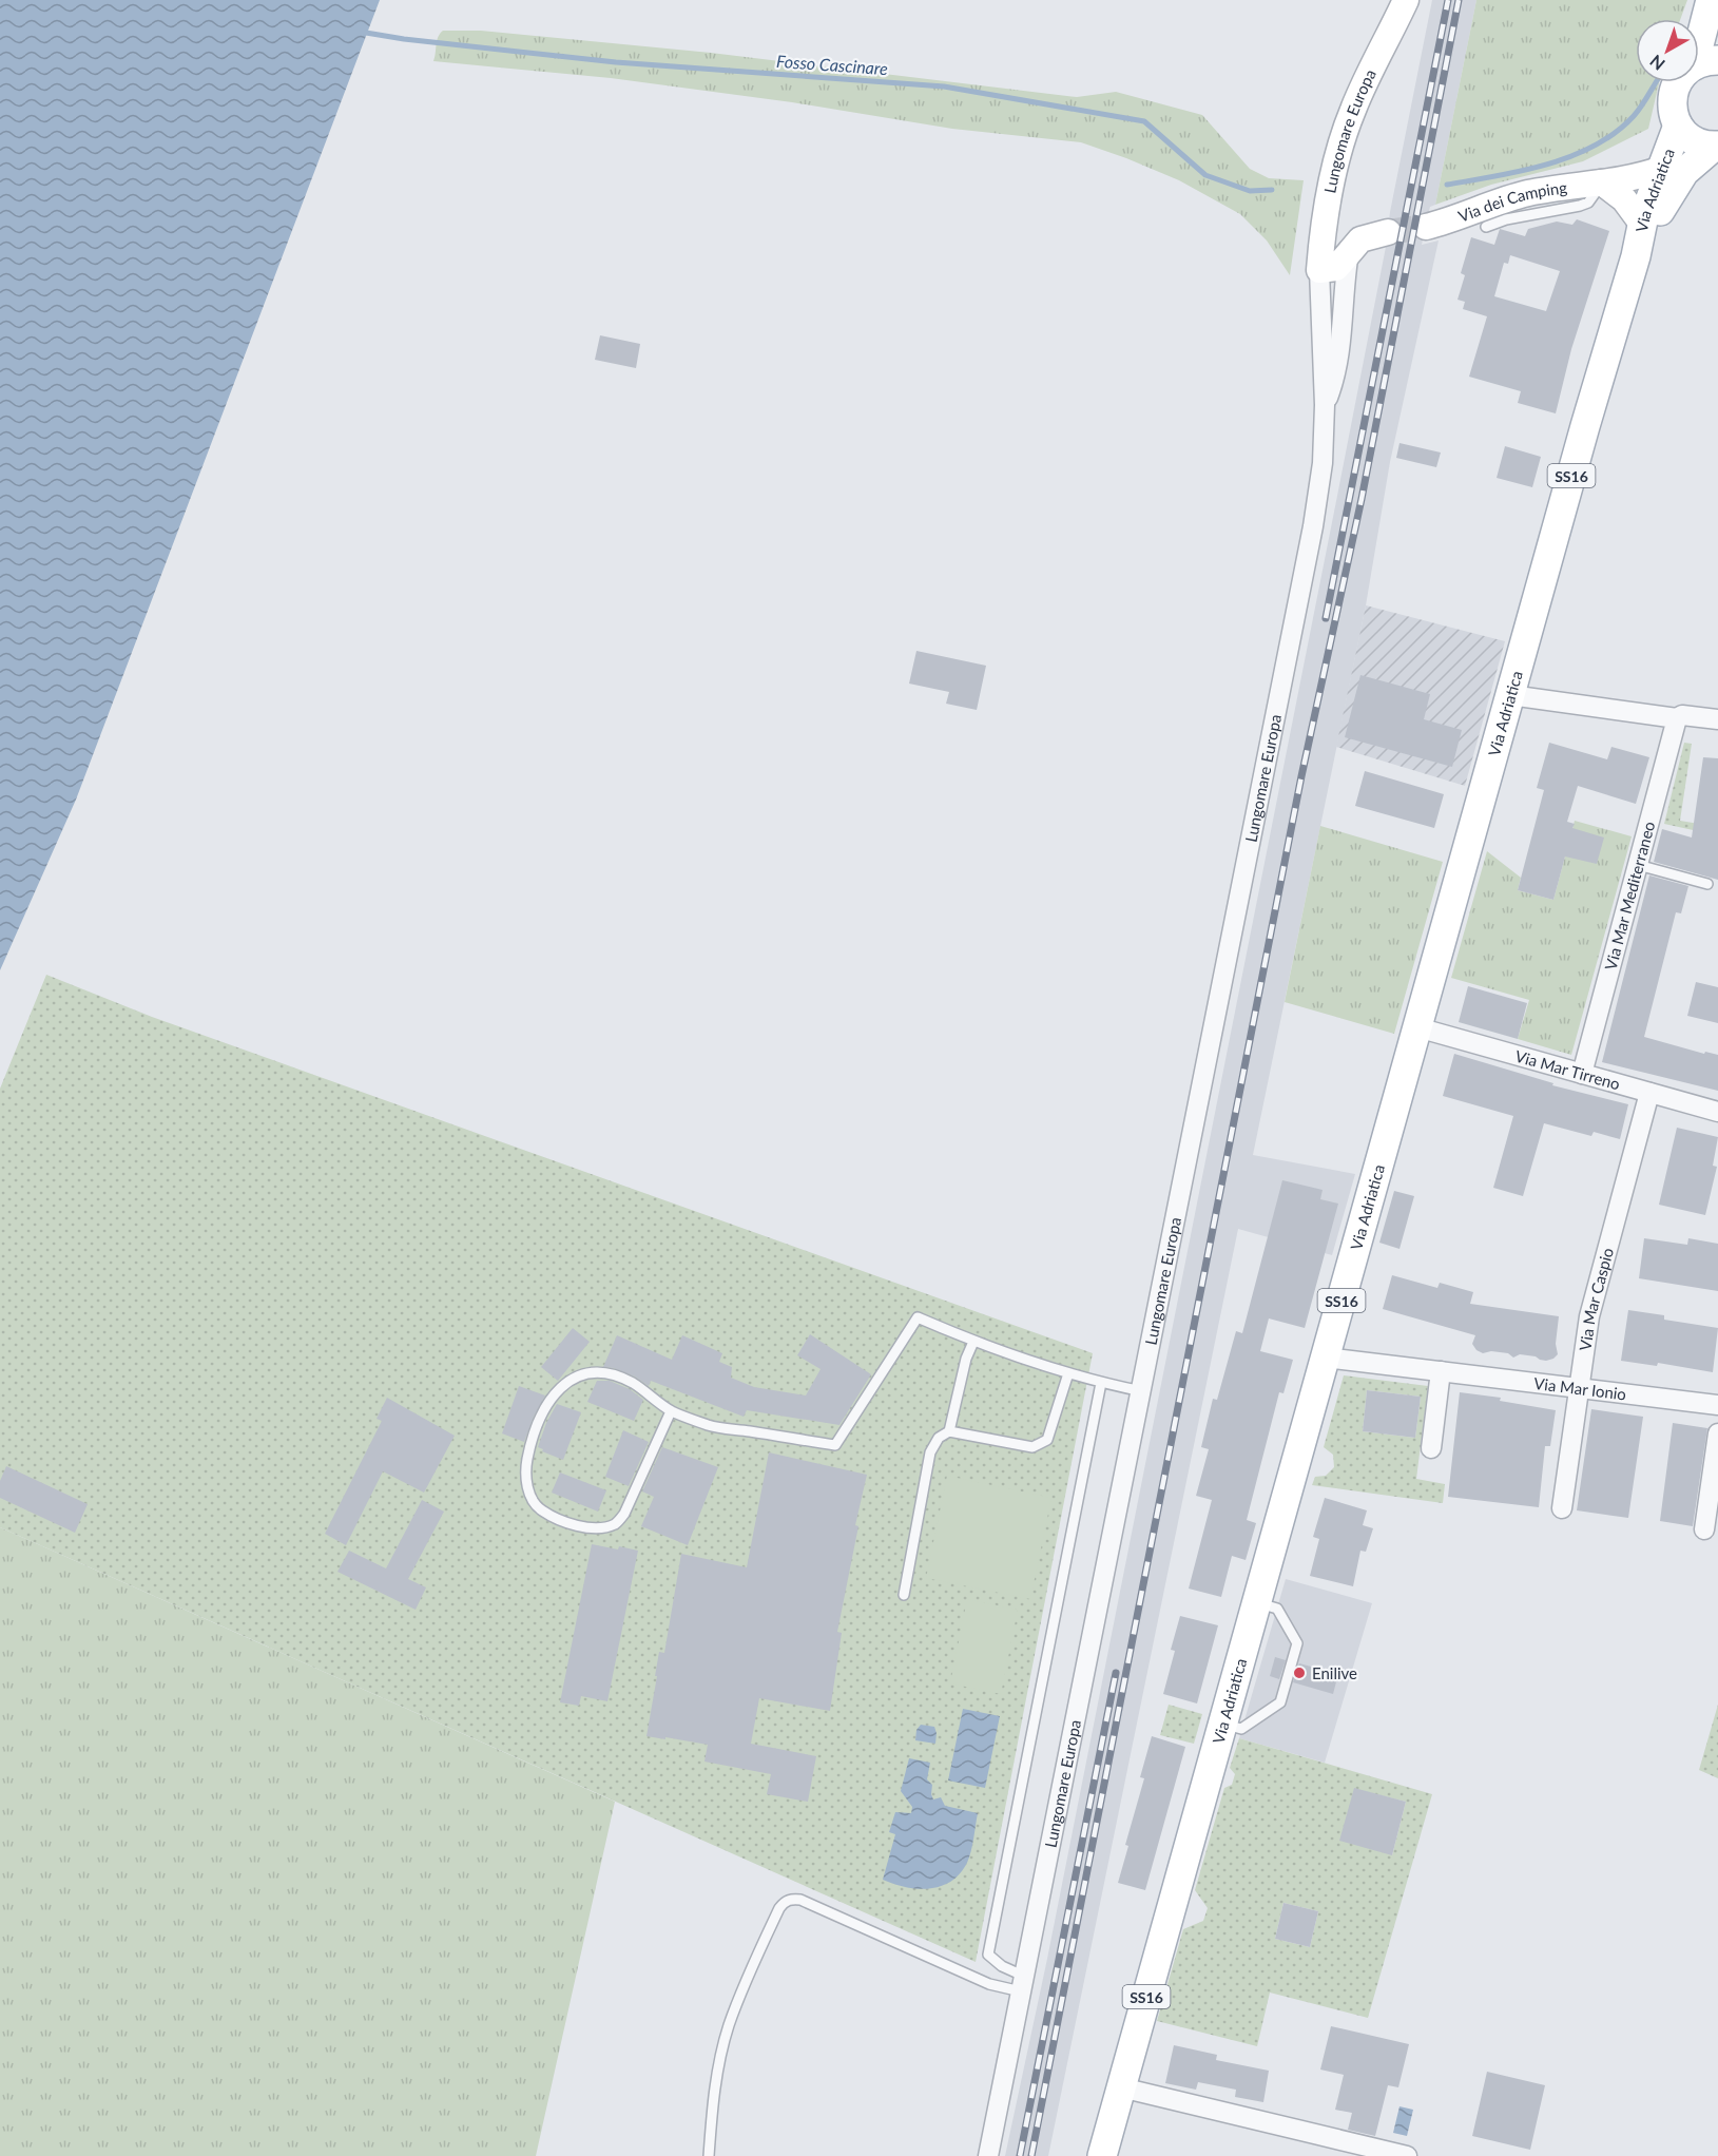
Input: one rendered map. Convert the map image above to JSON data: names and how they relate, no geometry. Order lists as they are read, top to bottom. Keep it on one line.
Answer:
{"streets":{"main road":["Via Adriatica","SS16"],"street":["Lungomare Europa","Via dei Camping","Via Mar Mediterraneo","Via Mar Tirreno","Via Mar Caspio","Via Mar Ionio"]},"crossings":[["Via Adriatica","Via dei Camping"],["Via Adriatica","SS16"],["Via Adriatica","Via Mar Tirreno"],["Via Adriatica","Via Mar Ionio"],["Via Mar Mediterraneo","Via Mar Tirreno"],["Via Mar Tirreno","Via Mar Caspio"],["Via Mar Caspio","Via Mar Ionio"]],"water":["Fosso Cascinare"],"places":["Enilive"],"north":"bottom left"}
